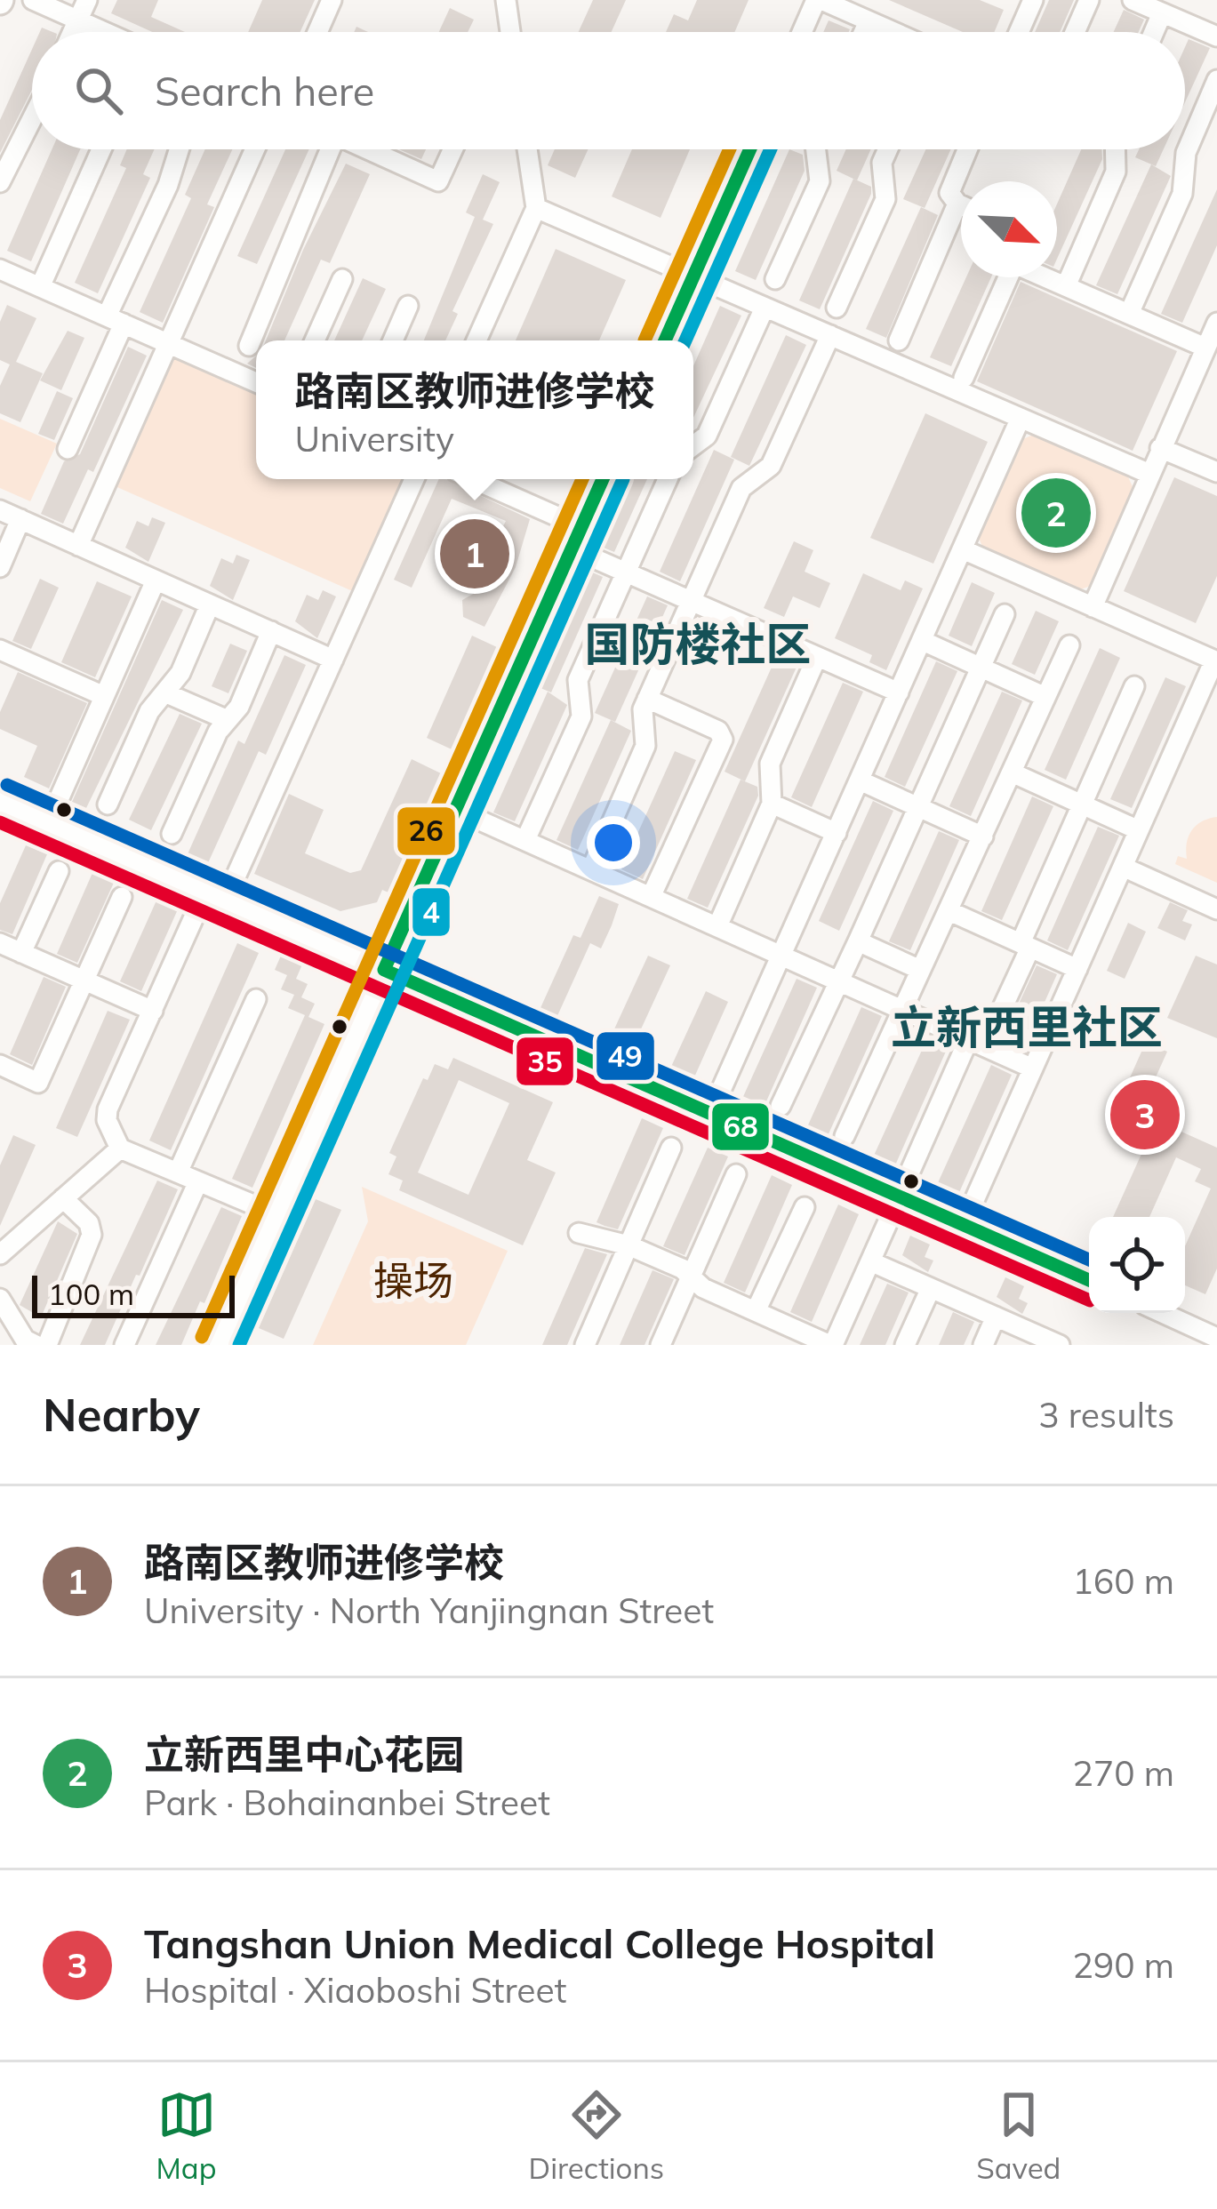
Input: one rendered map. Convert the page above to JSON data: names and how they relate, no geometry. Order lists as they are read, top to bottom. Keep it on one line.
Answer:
{"districts":["国防楼社区","立新西里社区"],"parks":["操场"],"lines":["transit line 68","transit line 4","transit line 26","transit line 49","transit line 35"],"scale_bar":"100 m","north":"bottom right","page":{"search":"Search here","popup":["路南区教师进修学校","University"],"pins":["2","1","3"],"scale":"100 m","heading":["Nearby","3 results"],"list":[{"mark":"1","name":"路南区教师进修学校","note":"University · North Yanjingnan Street","value":"160 m"},{"mark":"2","name":"立新西里中心花园","note":"Park · Bohainanbei Street","value":"270 m"},{"mark":"3","name":"Tangshan Union Medical College Hospital","note":"Hospital · Xiaoboshi Street","value":"290 m"}],"nav":["Map","Directions","Saved"]}}
